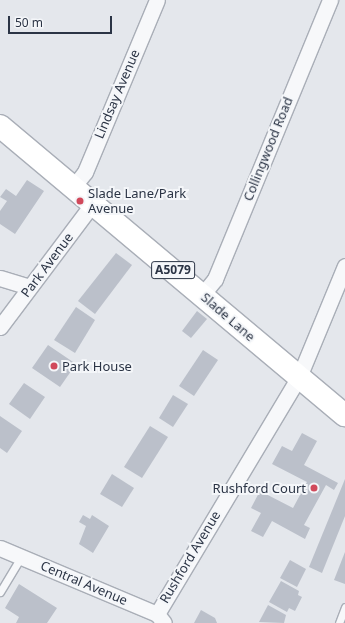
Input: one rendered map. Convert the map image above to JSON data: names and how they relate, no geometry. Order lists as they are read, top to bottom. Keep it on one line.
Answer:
{"streets":{"main road":["A5079","Slade Lane"],"street":["Lindsay Avenue","Collingwood Road","Park Avenue","Rushford Avenue","Central Avenue"]},"crossings":[["Lindsay Avenue","Slade Lane"],["Collingwood Road","Slade Lane"],["Park Avenue","Slade Lane"],["Slade Lane","Rushford Avenue"],["Rushford Avenue","Central Avenue"]],"places":["Slade Lane/Park Avenue","Park House","Rushford Court"],"scale_bar":"50 m"}
